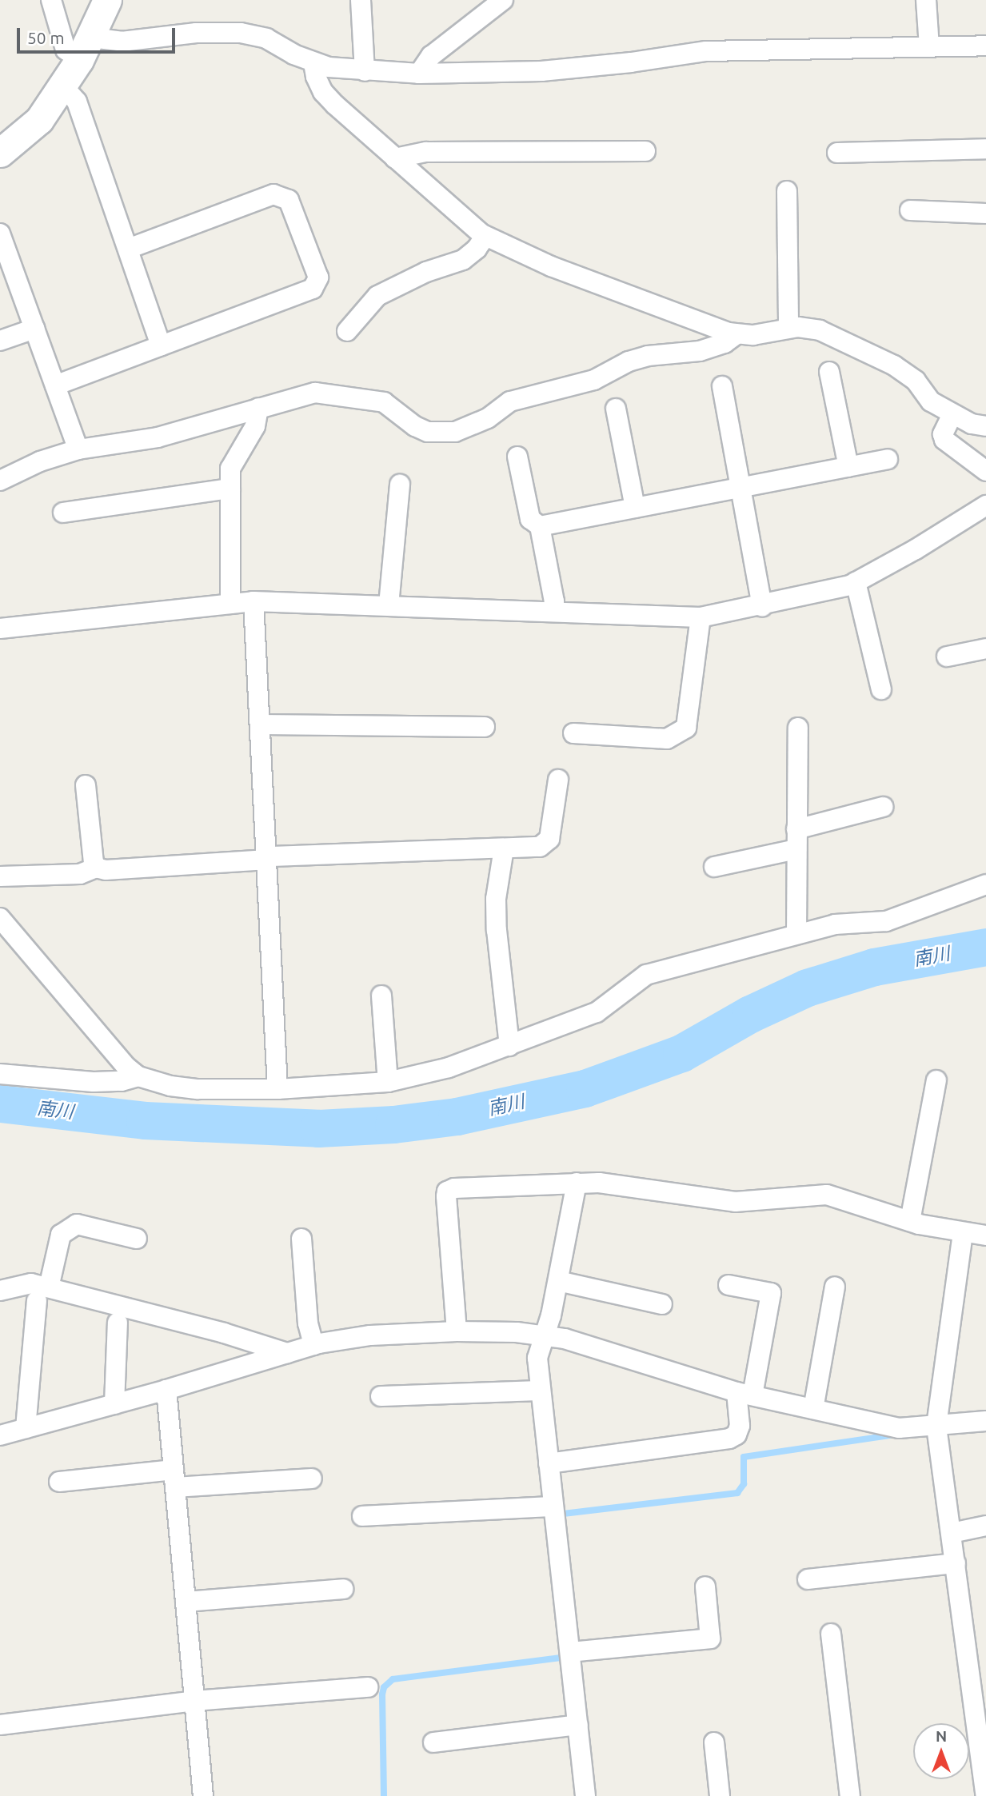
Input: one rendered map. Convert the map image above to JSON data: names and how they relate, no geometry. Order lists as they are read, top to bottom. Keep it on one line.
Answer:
{"water":["南川"],"scale_bar":"50 m","north":"top"}
